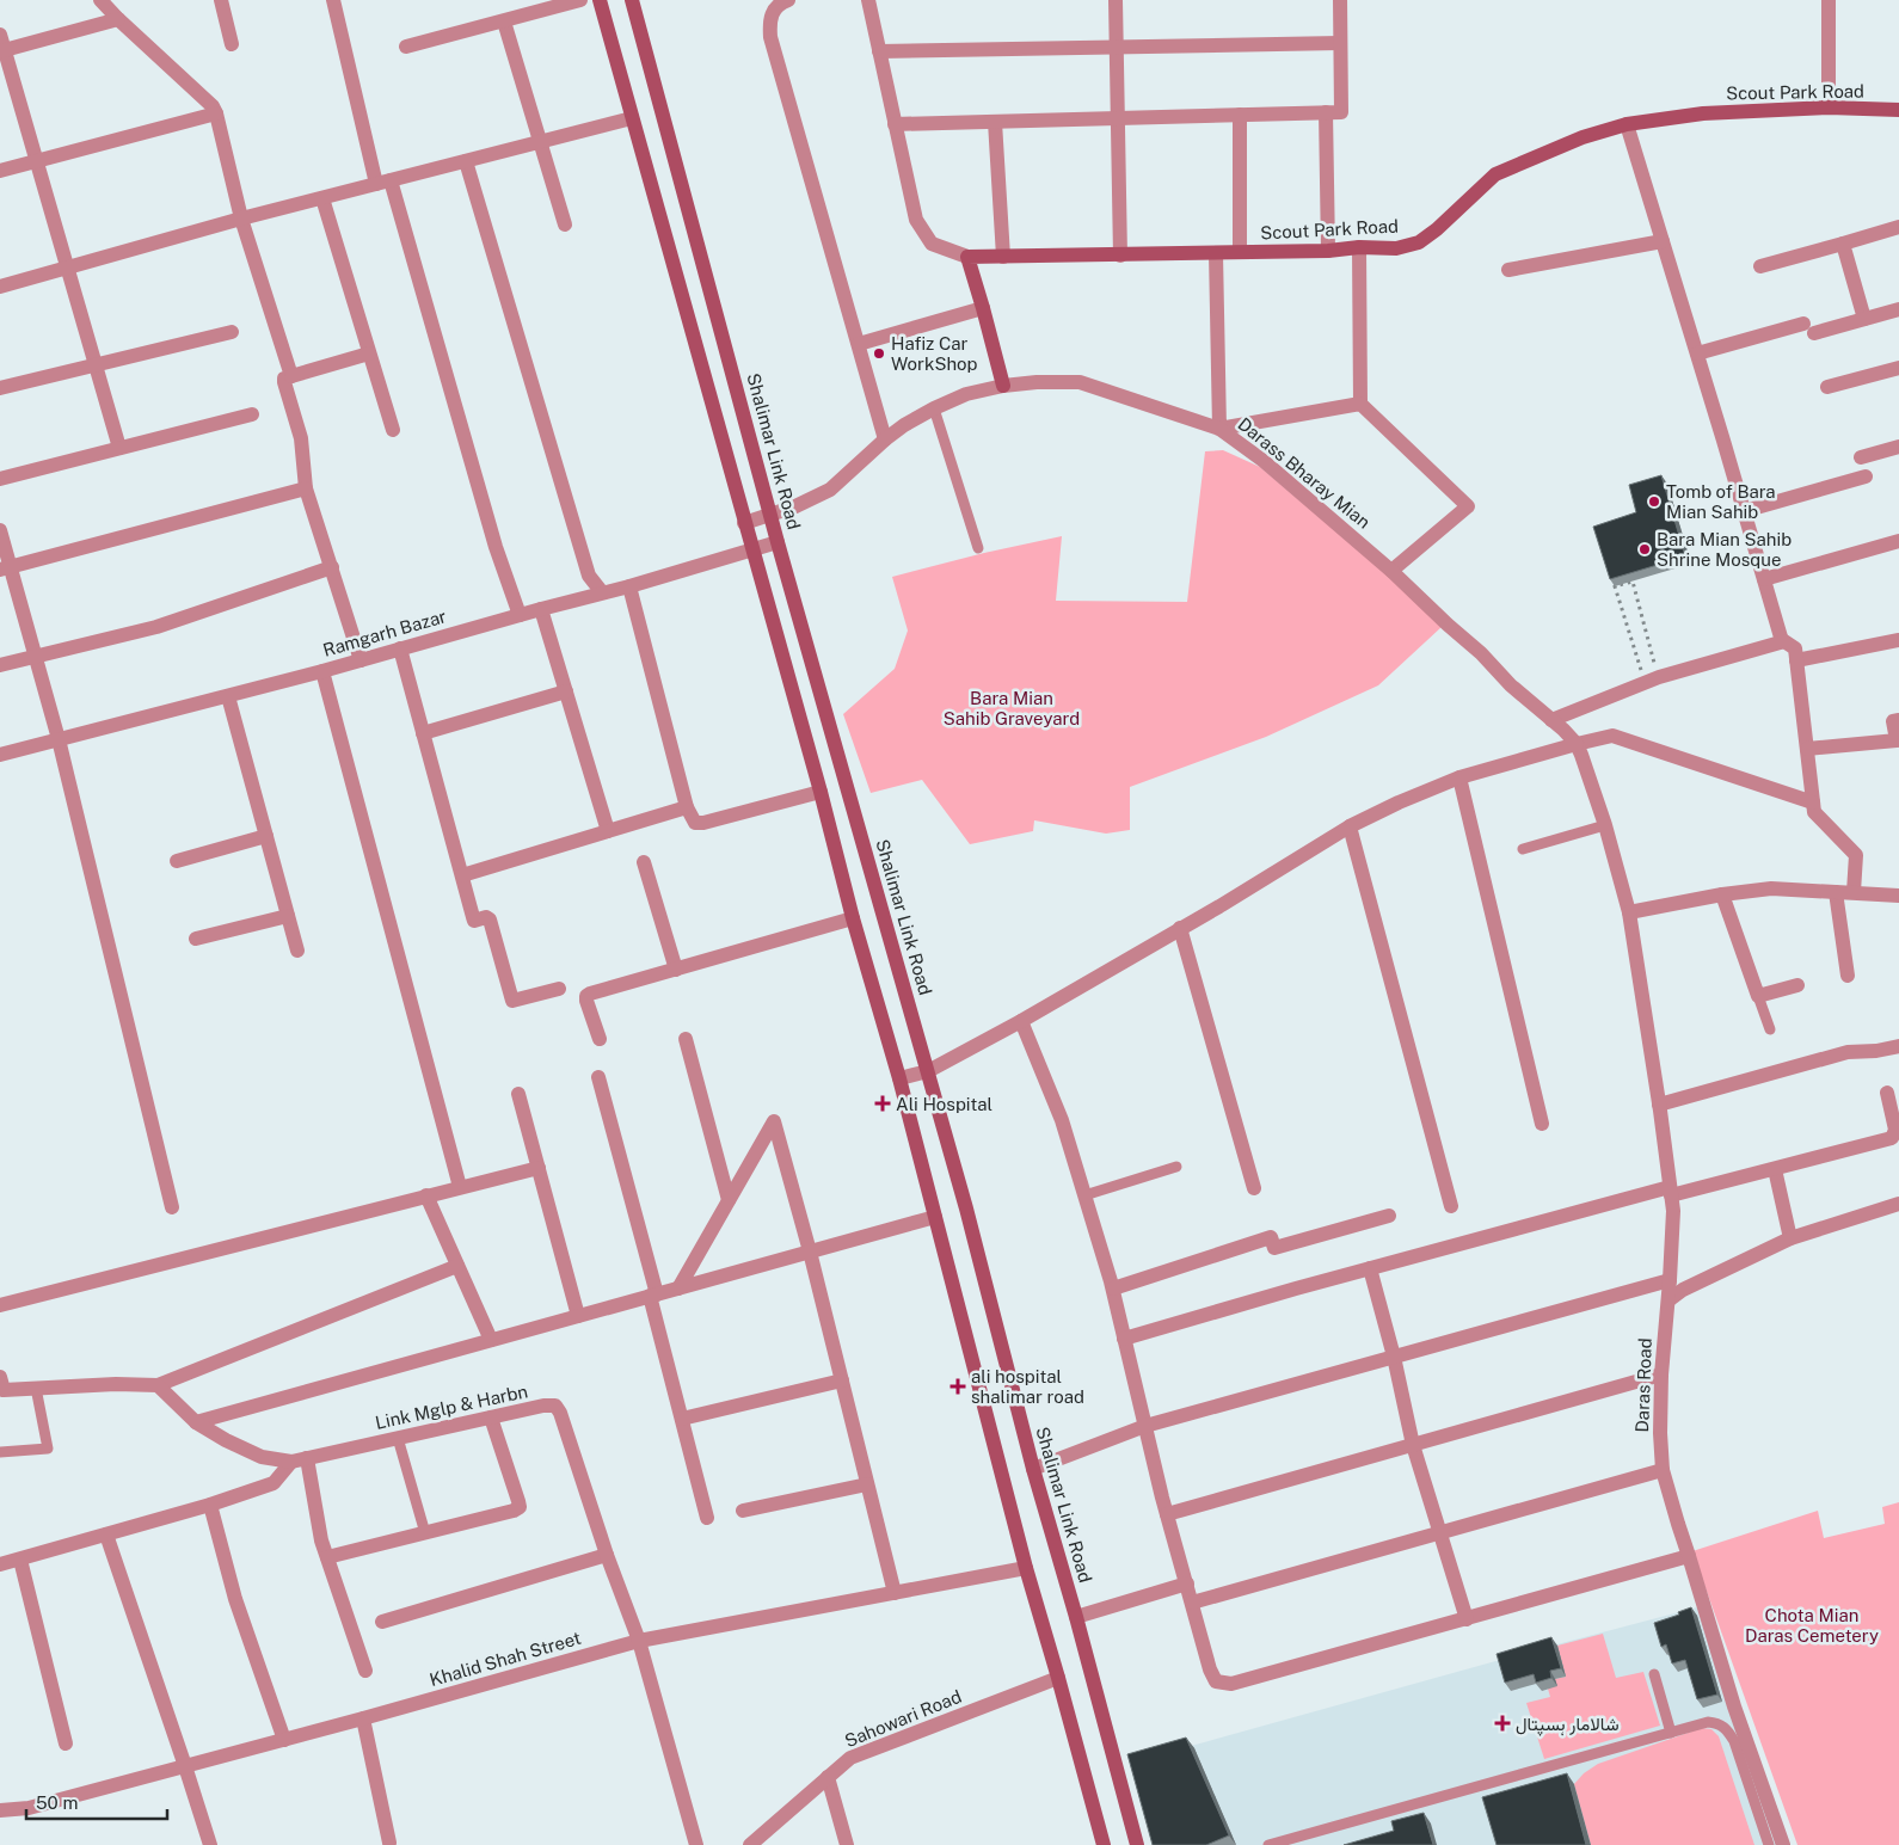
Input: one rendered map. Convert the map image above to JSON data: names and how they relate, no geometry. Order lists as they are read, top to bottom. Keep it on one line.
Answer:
{"streets":{"main road":["Scout Park Road","Shalimar Link Road"],"street":["Darass Bharay Mian","Ramgarh Bazar","Daras Road","Link Mglp & Harbn","Khalid Shah Street","Sahowari Road"]},"crossings":[["Shalimar Link Road","Darass Bharay Mian"],["Shalimar Link Road","Ramgarh Bazar"],["Darass Bharay Mian","Daras Road"],["Link Mglp & Harbn","Khalid Shah Street"]],"parks":["Bara Mian Sahib Graveyard","Chota Mian Daras Cemetery"],"places":{"other":["Hafiz Car WorkShop","Tomb of Bara Mian Sahib","Bara Mian Sahib Shrine Mosque"],"health":["Ali Hospital","ali hospital shalimar road","شالامار ہسپتال"]},"scale_bar":"50 m"}
